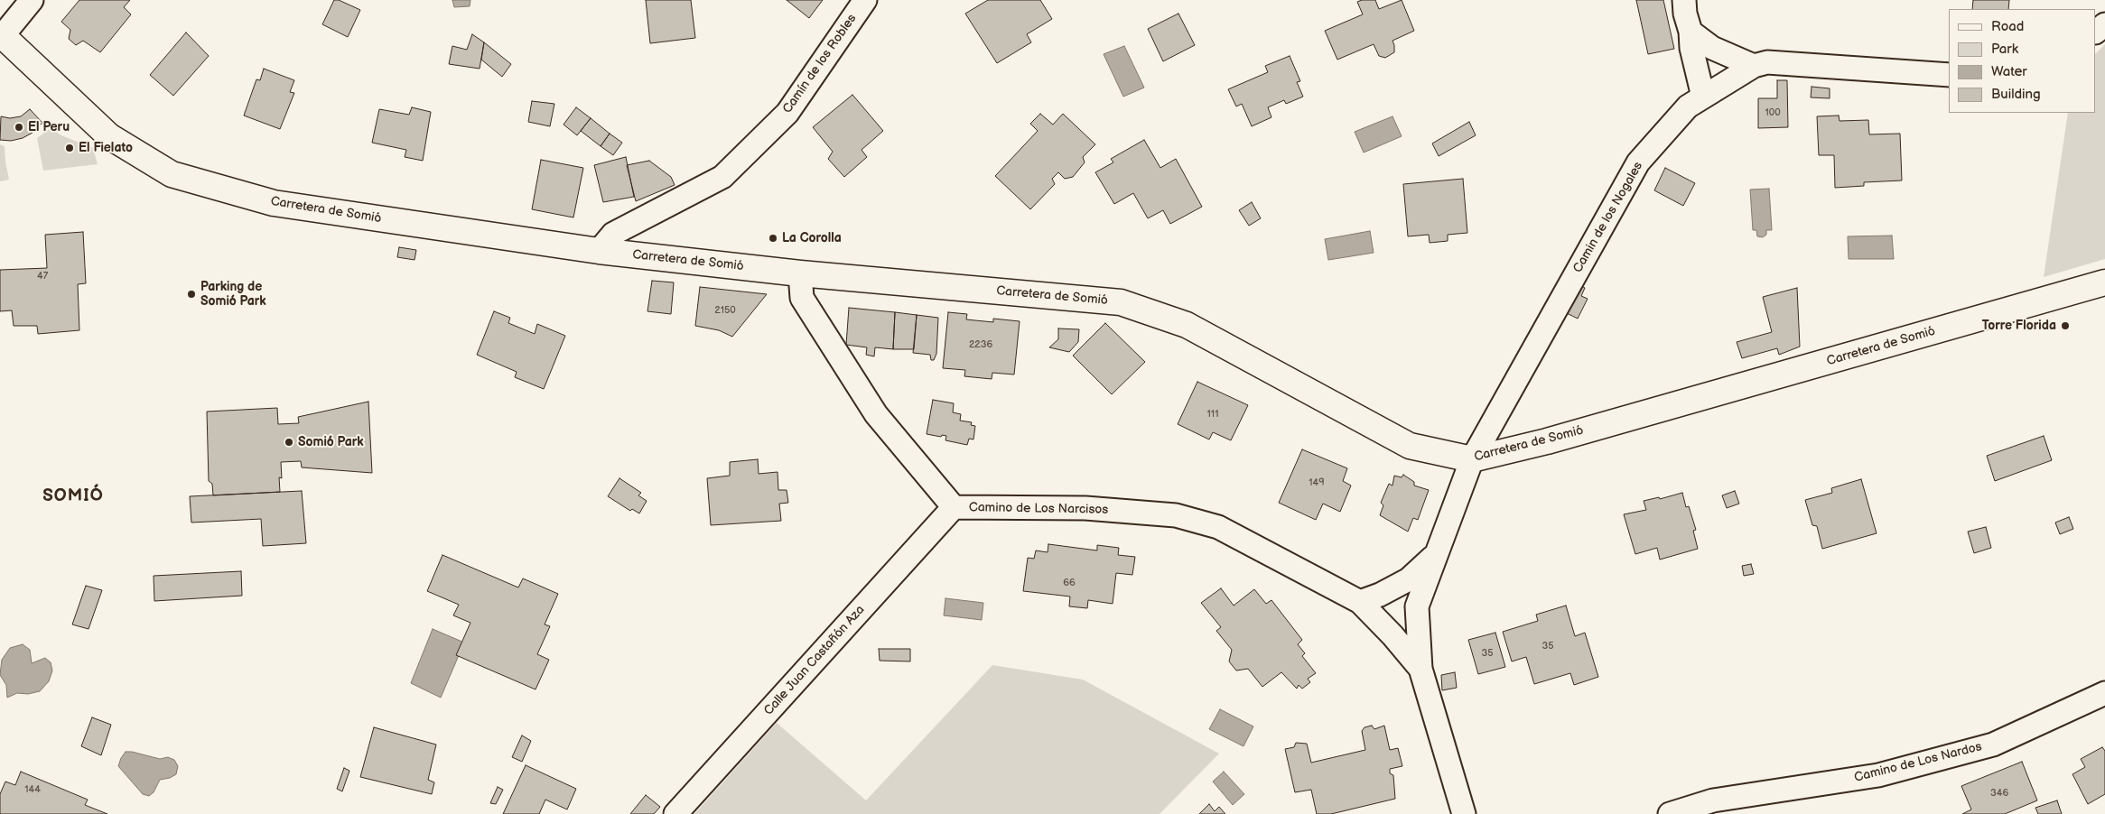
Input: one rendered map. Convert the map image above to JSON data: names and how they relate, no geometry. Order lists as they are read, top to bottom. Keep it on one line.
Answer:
{"streets":{"street":["Camín de los Robles","Carretera de Somió","Camin de los Nogales","Camino de Los Narcisos","Calle Juan Castañón Aza","Camino de Los Nardos"]},"crossings":[["Camín de los Robles","Carretera de Somió"],["Carretera de Somió","Camin de los Nogales"],["Carretera de Somió","Camino de Los Narcisos"],["Camin de los Nogales","Camino de Los Narcisos"],["Camino de Los Narcisos","Calle Juan Castañón Aza"]],"districts":["SOMIÓ"],"places":["El Peru","El Fielato","La Corolla","Parking de Somió Park","Torre Florida","Somió Park"],"house_numbers":["100","47","2150","2236","111","149","66","35","35","144","346"],"legend":["Road","Park","Water","Building"]}
